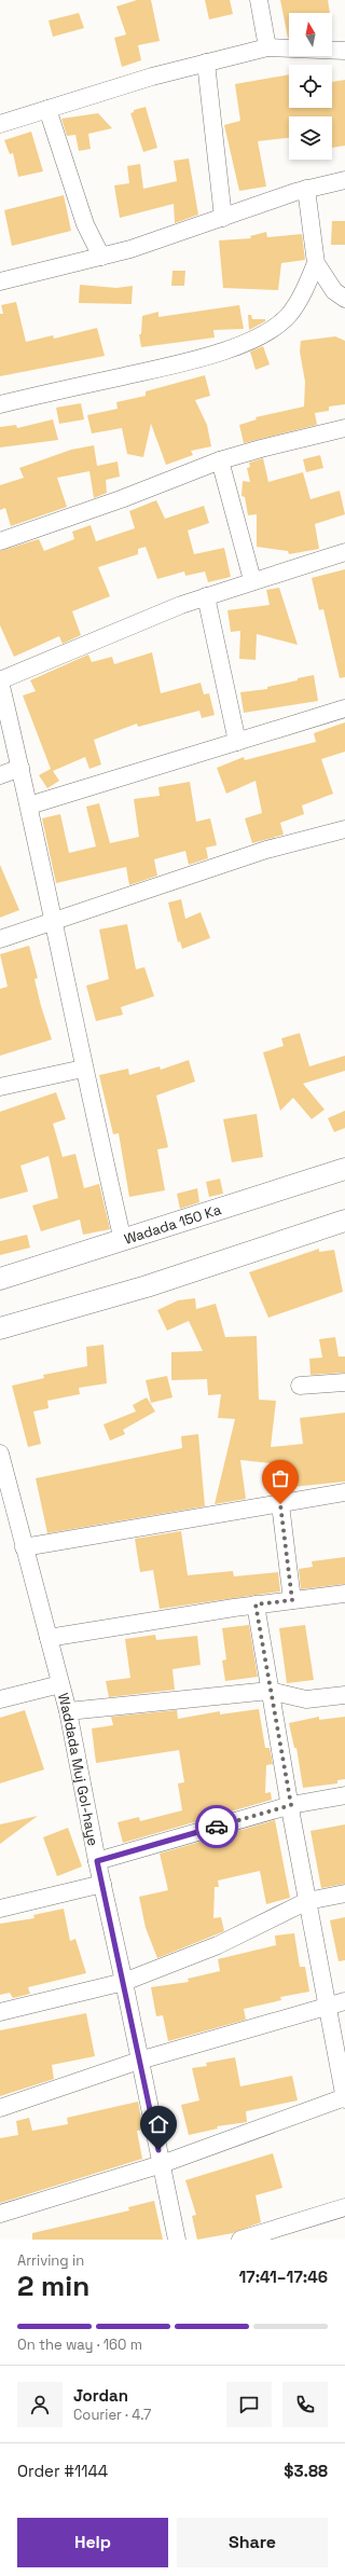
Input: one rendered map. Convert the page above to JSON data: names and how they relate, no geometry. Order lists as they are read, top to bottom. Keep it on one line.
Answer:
{"streets":{"street":["Wadada 150 Ka","Waddada Muj Gol-haye"]},"north":"top","page":{"heading":["2 min","Arriving in","17:41–17:46"],"panel":["Jordan","Courier · 4.7","Order #1144","$3.88"],"bar":"On the way · 160 m","buttons":["Help","Share"]}}
